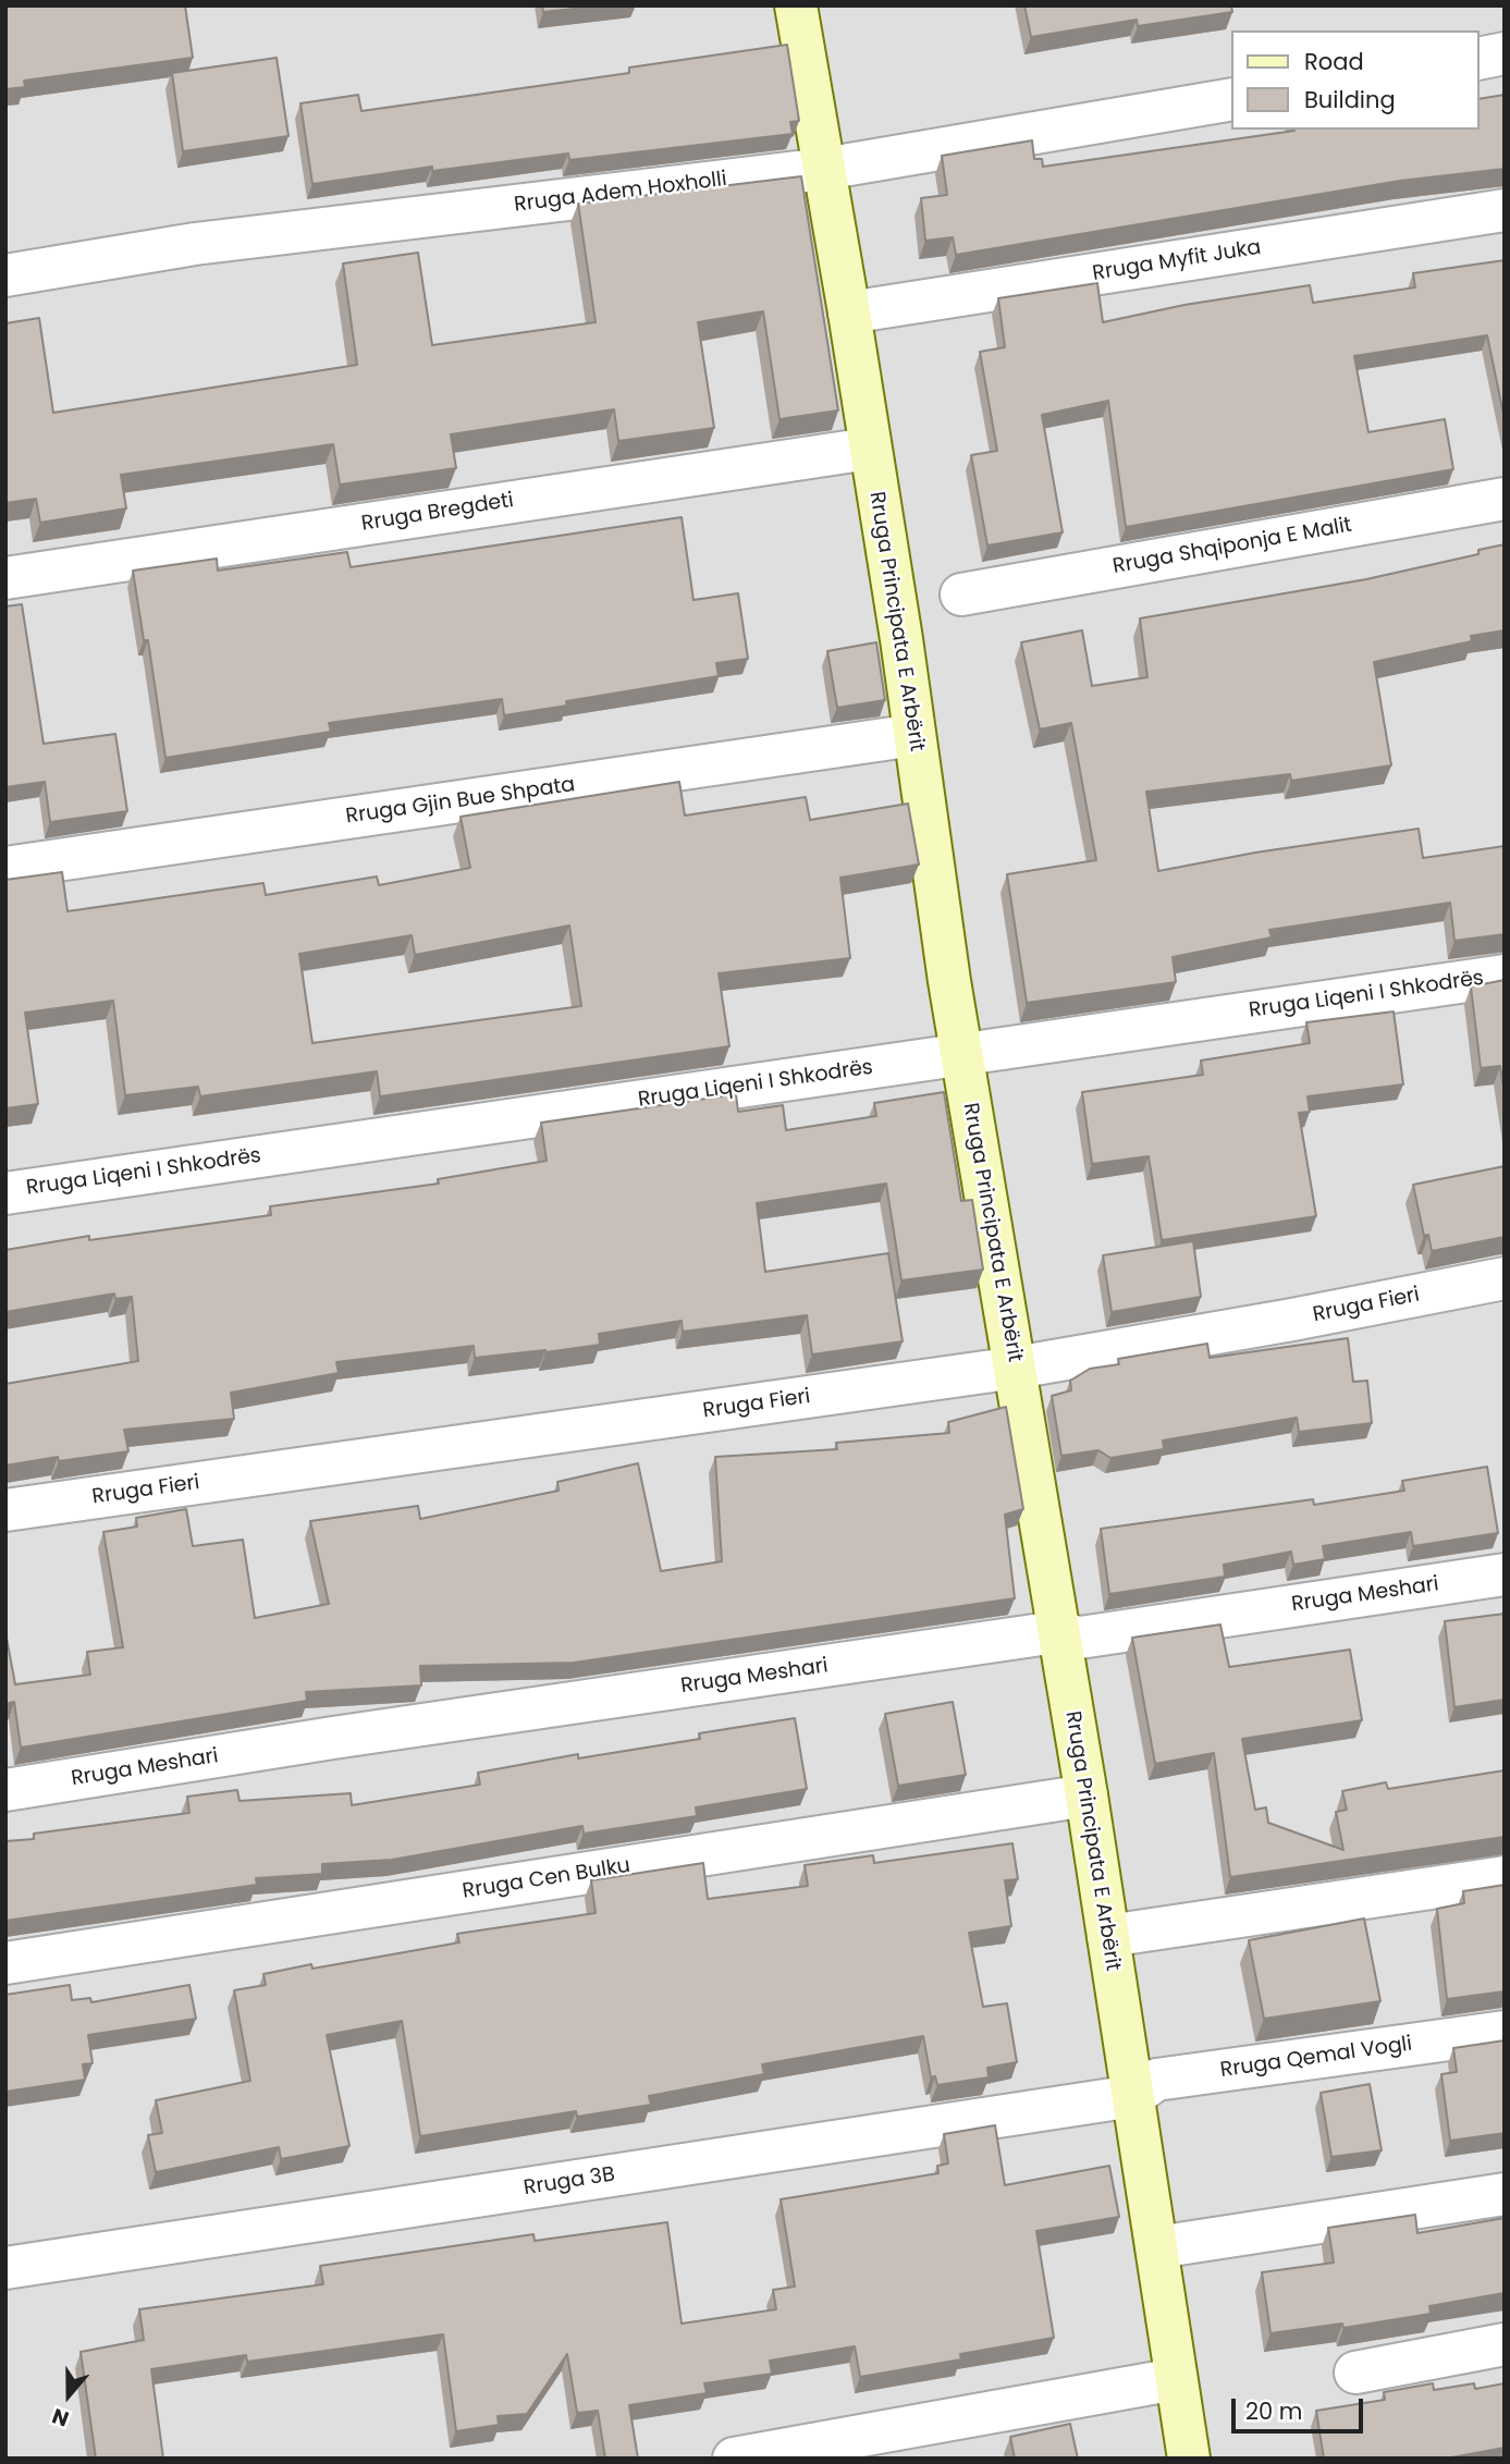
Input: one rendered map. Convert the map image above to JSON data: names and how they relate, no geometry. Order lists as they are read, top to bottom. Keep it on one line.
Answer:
{"streets":{"street":["Rruga Adem Hoxholli","Rruga Myfit Juka","Rruga Bregdeti","Rruga Shqiponja E Malit","Rruga Principata E Arbërit","Rruga Gjin Bue Shpata","Rruga Liqeni I Shkodrës","Rruga Fieri","Rruga Meshari","Rruga Cen Bulku","Rruga Qemal Vogli","Rruga 3B"]},"crossings":[["Rruga Adem Hoxholli","Rruga Principata E Arbërit"],["Rruga Myfit Juka","Rruga Principata E Arbërit"],["Rruga Bregdeti","Rruga Principata E Arbërit"],["Rruga Principata E Arbërit","Rruga Gjin Bue Shpata"],["Rruga Principata E Arbërit","Rruga Liqeni I Shkodrës"],["Rruga Principata E Arbërit","Rruga Fieri"],["Rruga Principata E Arbërit","Rruga Meshari"],["Rruga Principata E Arbërit","Rruga Cen Bulku"],["Rruga Principata E Arbërit","Rruga Qemal Vogli"],["Rruga Principata E Arbërit","Rruga 3B"],["Rruga Qemal Vogli","Rruga 3B"]],"legend":["Road","Building"],"scale_bar":"20 m","north":"bottom"}
